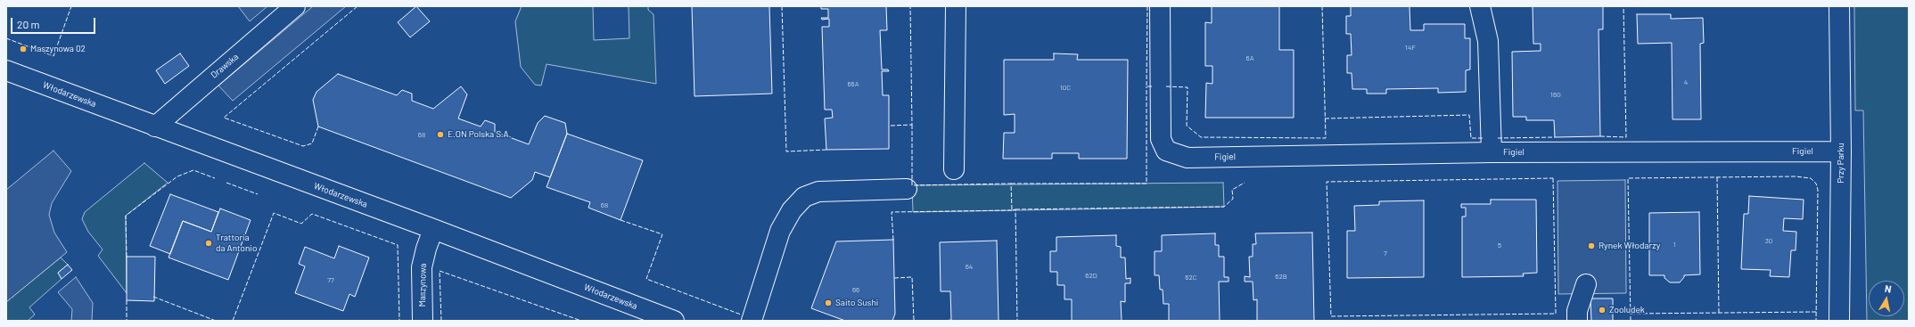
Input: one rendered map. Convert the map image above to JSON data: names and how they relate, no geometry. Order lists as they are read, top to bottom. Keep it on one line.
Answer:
{"streets":{"street":["Drawska","Włodarzewska","Figiel","Przy Parku","Maszynowa"]},"crossings":[["Drawska","Włodarzewska"],["Włodarzewska","Maszynowa"],["Figiel","Przy Parku"]],"places":["Maszynowa 02","E.ON Polska S.A.","Trattoria da Antonio","Rynek Włodarzy","Saito Sushi","Zooludek"],"house_numbers":["14F","6A","4","66A","10C","16G","68","68","30","1","5","7","64","62D","62B","62C","77","66"],"scale_bar":"20 m","north":"top"}
